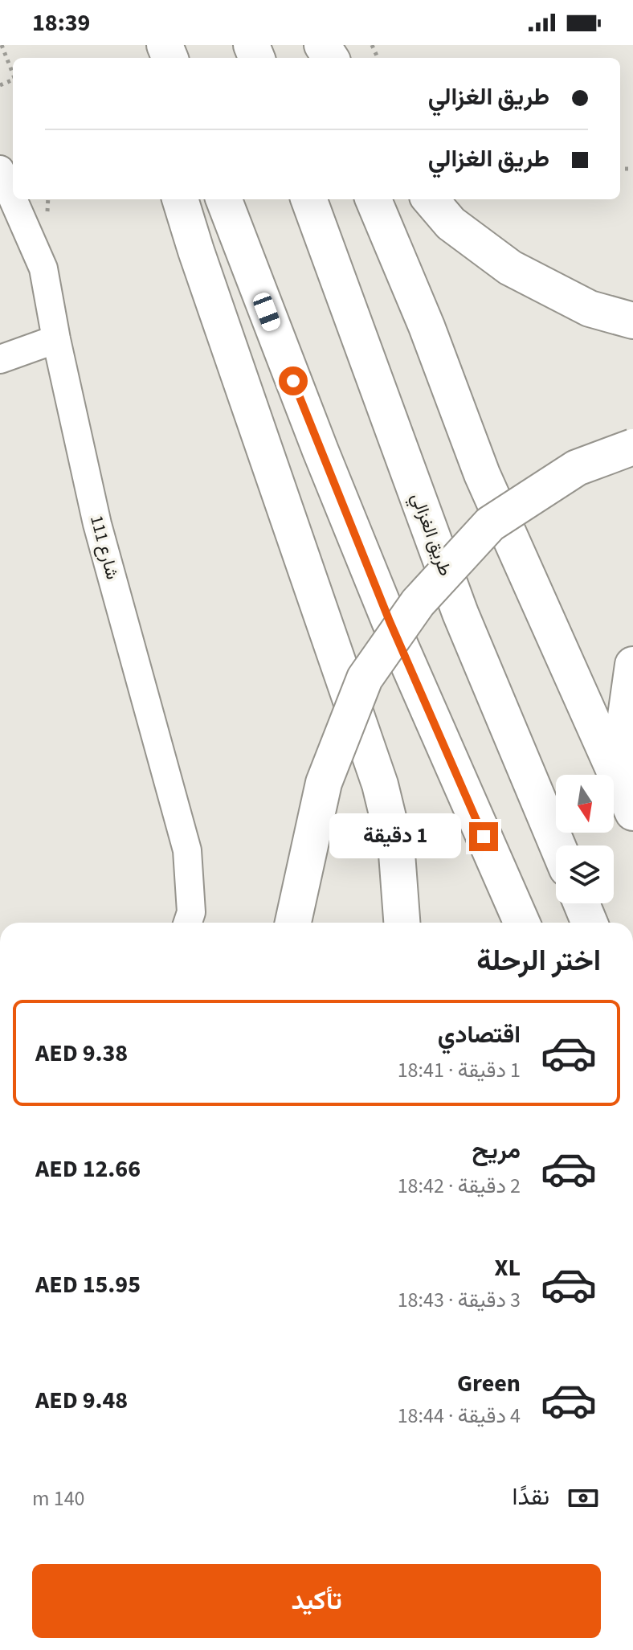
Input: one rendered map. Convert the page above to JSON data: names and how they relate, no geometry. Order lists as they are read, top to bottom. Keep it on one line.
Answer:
{"streets":{"highway":["طريق الغزالي"],"street":["شارع 111"]},"north":"bottom","page":{"status":"18:39","banner":["طريق الغزالي","طريق الغزالي"],"bubble":"1 دقيقة","heading":"اختر الرحلة","list":[{"name":"اقتصادي","note":"1 دقيقة · 18:41","value":"AED 9.38"},{"name":"مريح","note":"2 دقيقة · 18:42","value":"AED 12.66"},{"name":"XL","note":"3 دقيقة · 18:43","value":"AED 15.95"},{"name":"Green","note":"4 دقيقة · 18:44","value":"AED 9.48"}],"pay":["نقدًا","140 m"],"buttons":"تأكيد"}}
